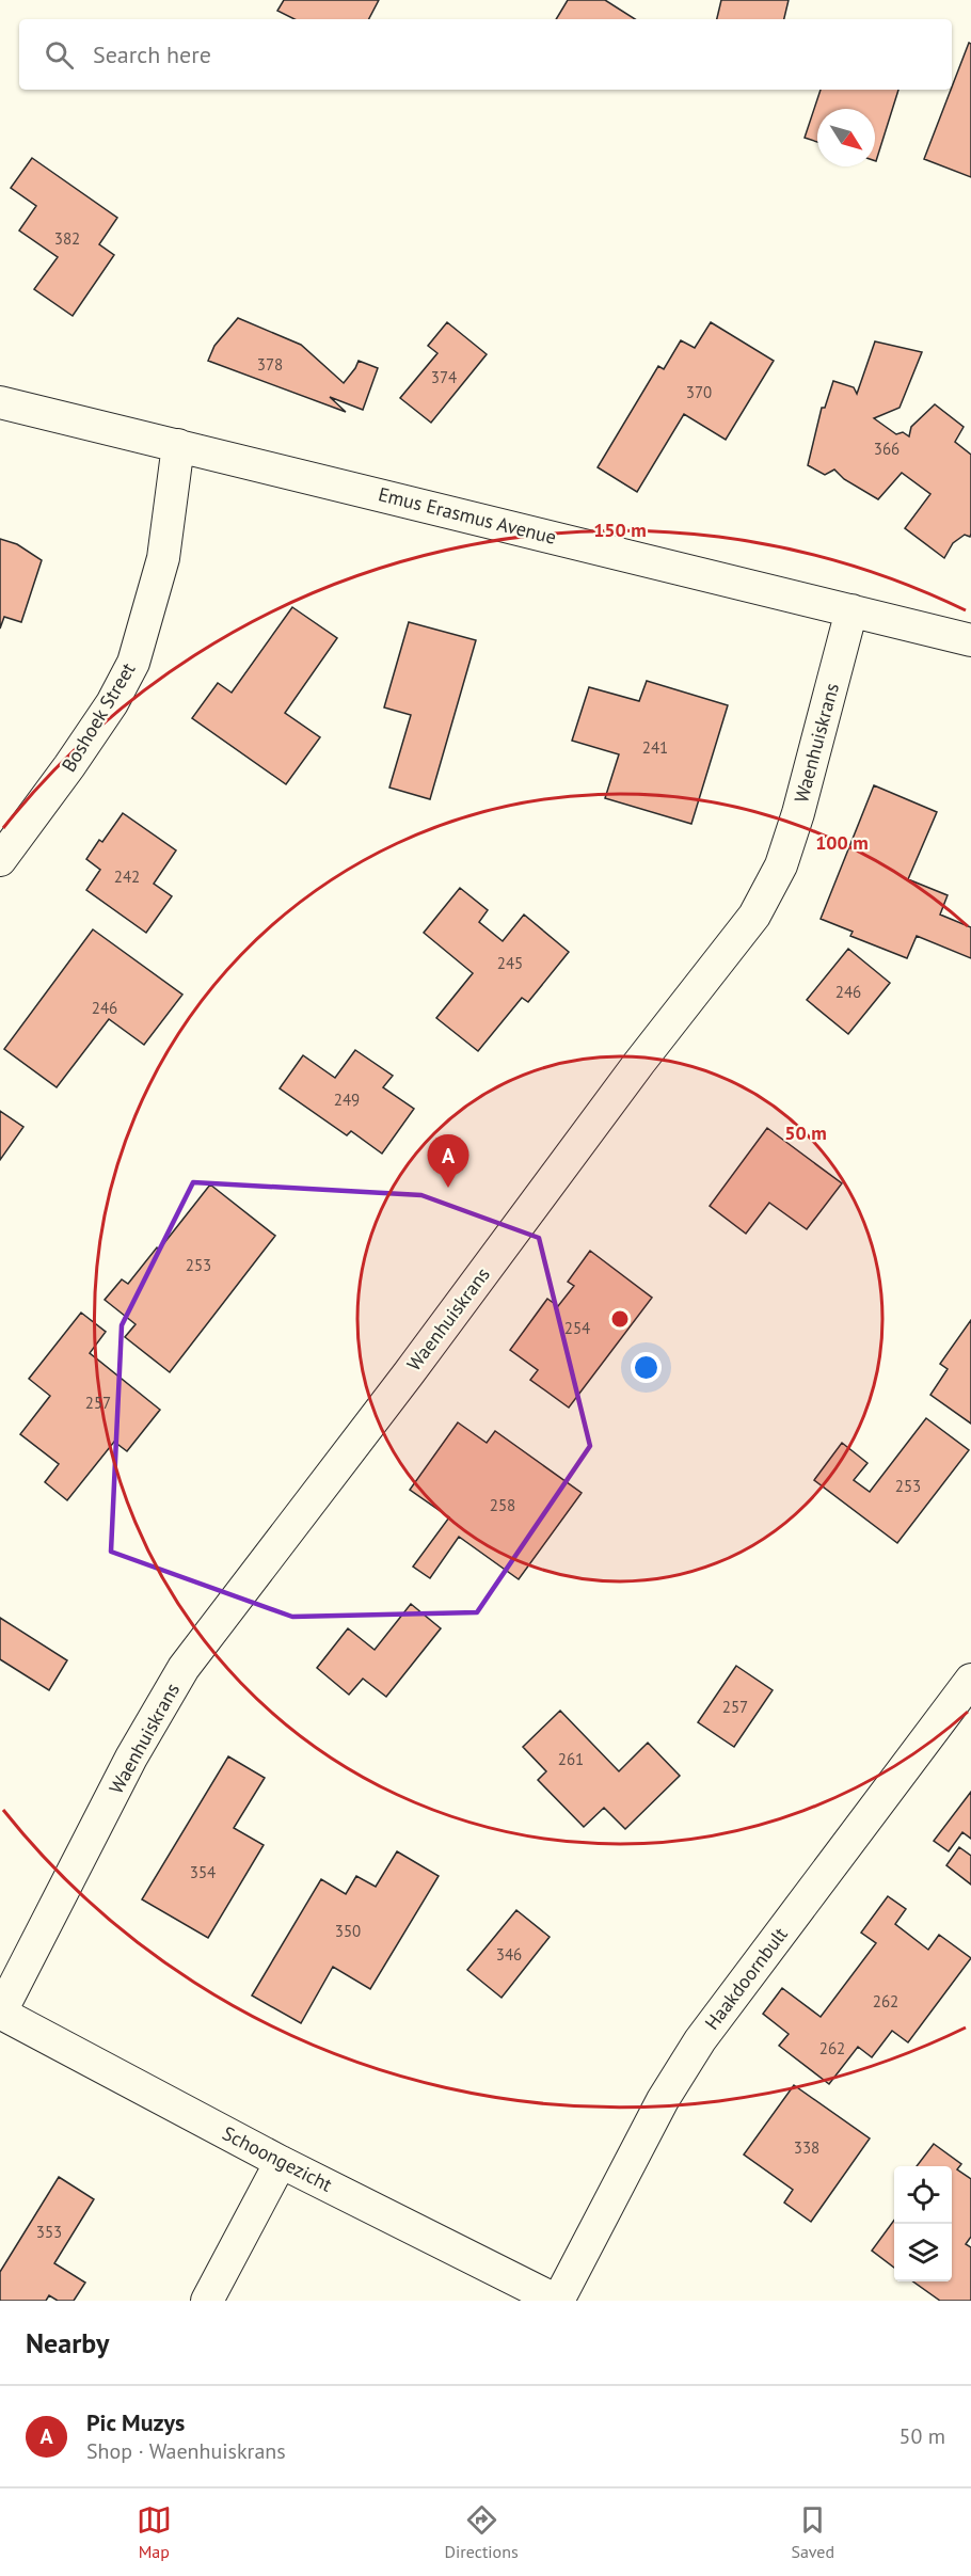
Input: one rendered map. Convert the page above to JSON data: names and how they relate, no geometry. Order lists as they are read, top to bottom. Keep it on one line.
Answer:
{"streets":{"street":["Emus Erasmus Avenue","Boshoek Street","Waenhuiskrans","Haakdoornbult","Schoongezicht"]},"crossings":[["Emus Erasmus Avenue","Boshoek Street"],["Emus Erasmus Avenue","Waenhuiskrans"],["Waenhuiskrans","Schoongezicht"],["Haakdoornbult","Schoongezicht"]],"house_numbers":["382","378","374","370","366","241","242","245","246","246","249","253","254","257","253","258","257","261","354","350","346","262","262","338","353"],"north":"bottom right","page":{"search":"Search here","pins":"A","heading":"Nearby","list":[{"mark":"A","name":"Pic Muzys","note":"Shop · Waenhuiskrans","value":"50 m"}],"nav":["Map","Directions","Saved"]},"rings":["150 m","100 m","50 m"]}
